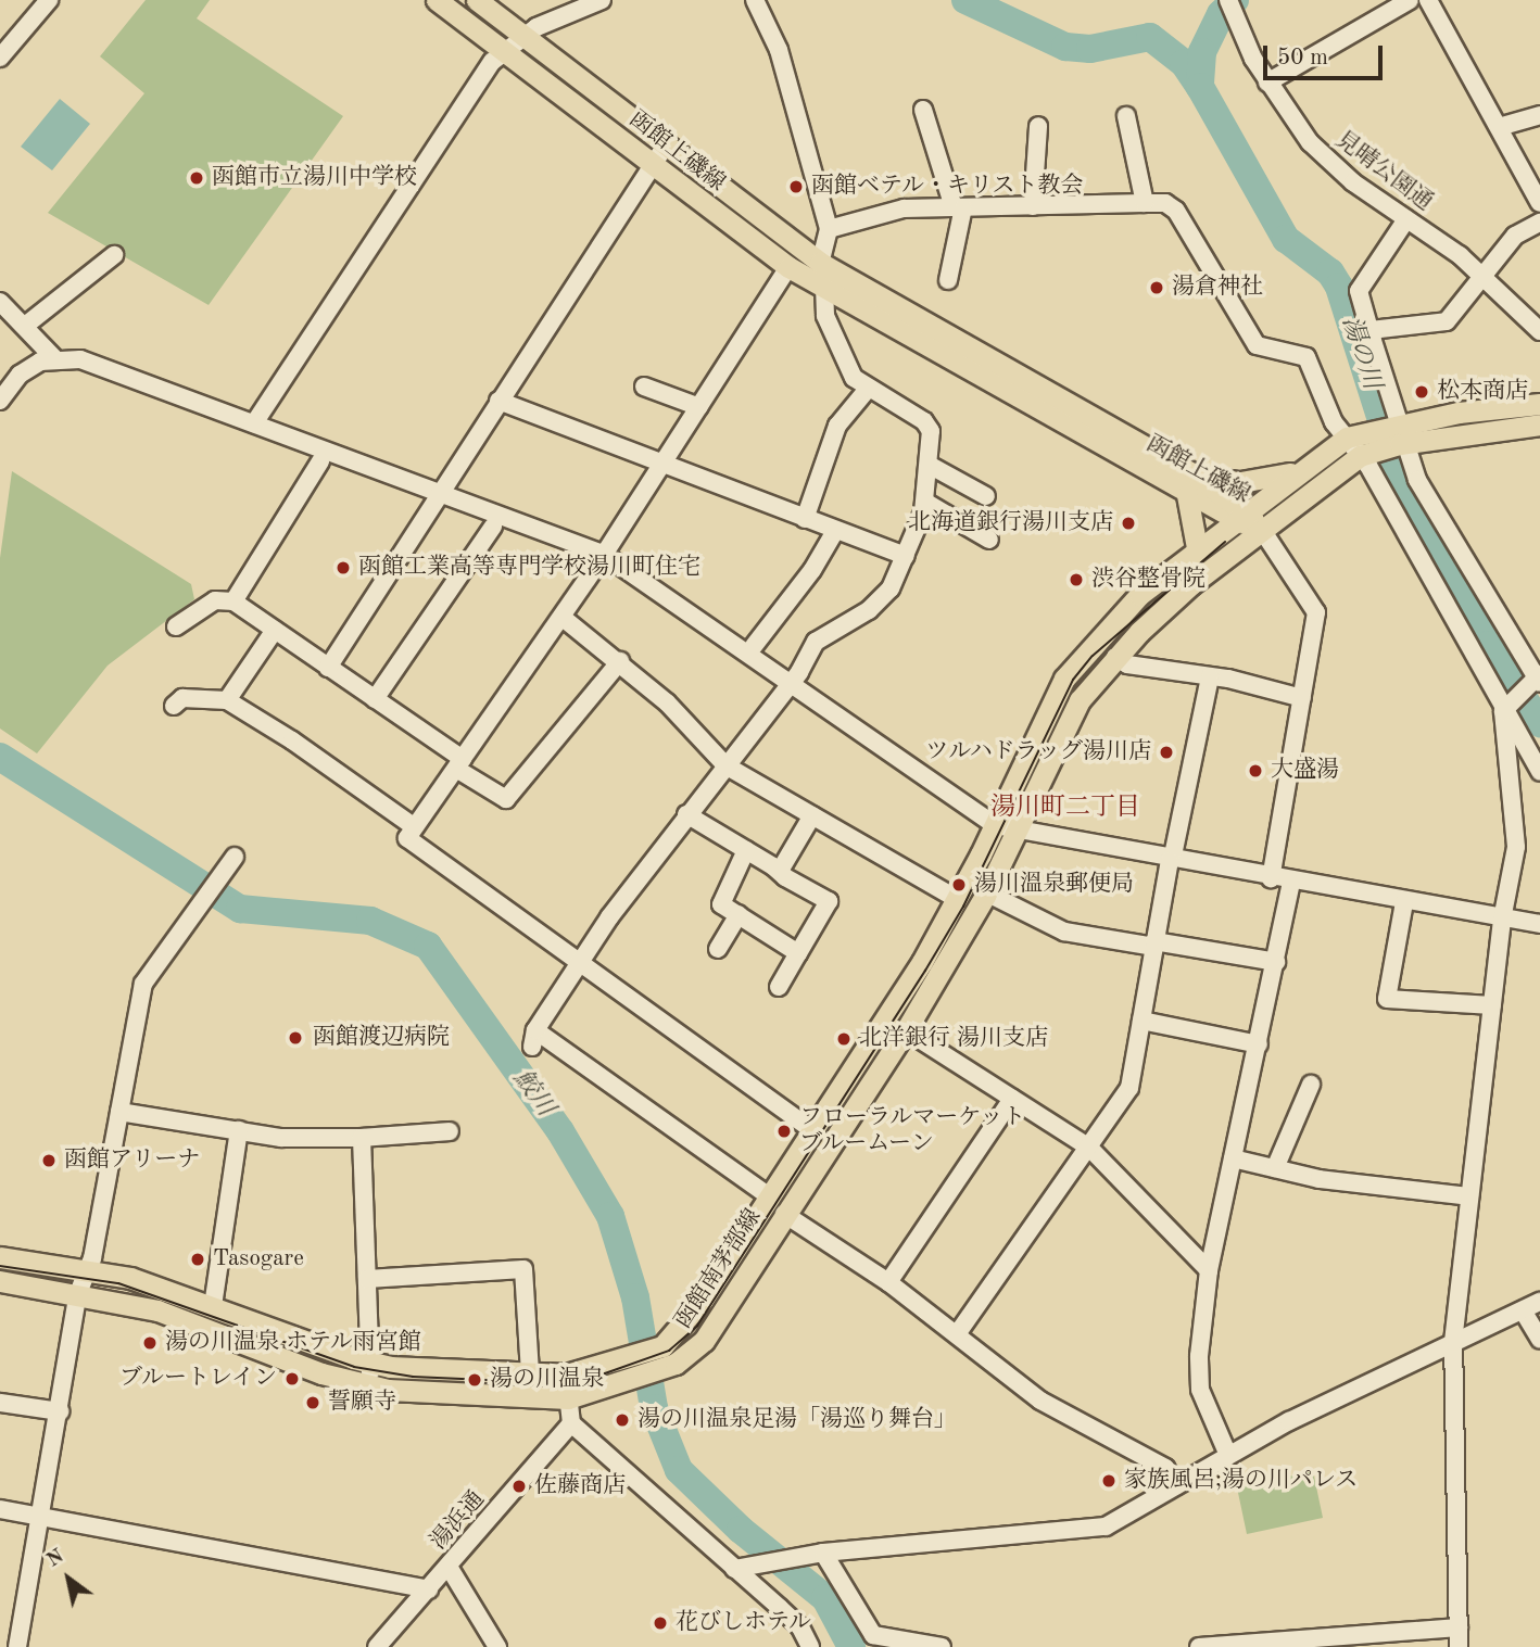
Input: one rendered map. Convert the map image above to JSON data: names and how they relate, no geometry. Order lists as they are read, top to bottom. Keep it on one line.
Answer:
{"streets":{"main road":["函館上磯線","函館南茅部線"],"street":["見晴公園通","湯浜通"]},"crossings":[["函館上磯線","函館南茅部線"]],"districts":["湯川町二丁目"],"water":["湯の川","鮫川"],"places":["函館市立湯川中学校","函館ベテル・キリスト教会","湯倉神社","松本商店","北海道銀行湯川支店","函館工業高等専門学校湯川町住宅","渋谷整骨院","ツルハドラッグ湯川店","大盛湯","湯川溫泉郵便局","函館渡辺病院","北洋銀行 湯川支店","フローラルマーケット ブルームーン","函館アリーナ","Tasogare","湯の川温泉 ホテル雨宮館","ブルートレイン","湯の川温泉","誓願寺","湯の川温泉足湯「湯巡り舞台」","家族風呂;湯の川パレス","佐藤商店","花びしホテル"],"scale_bar":"50 m","north":"top left"}
